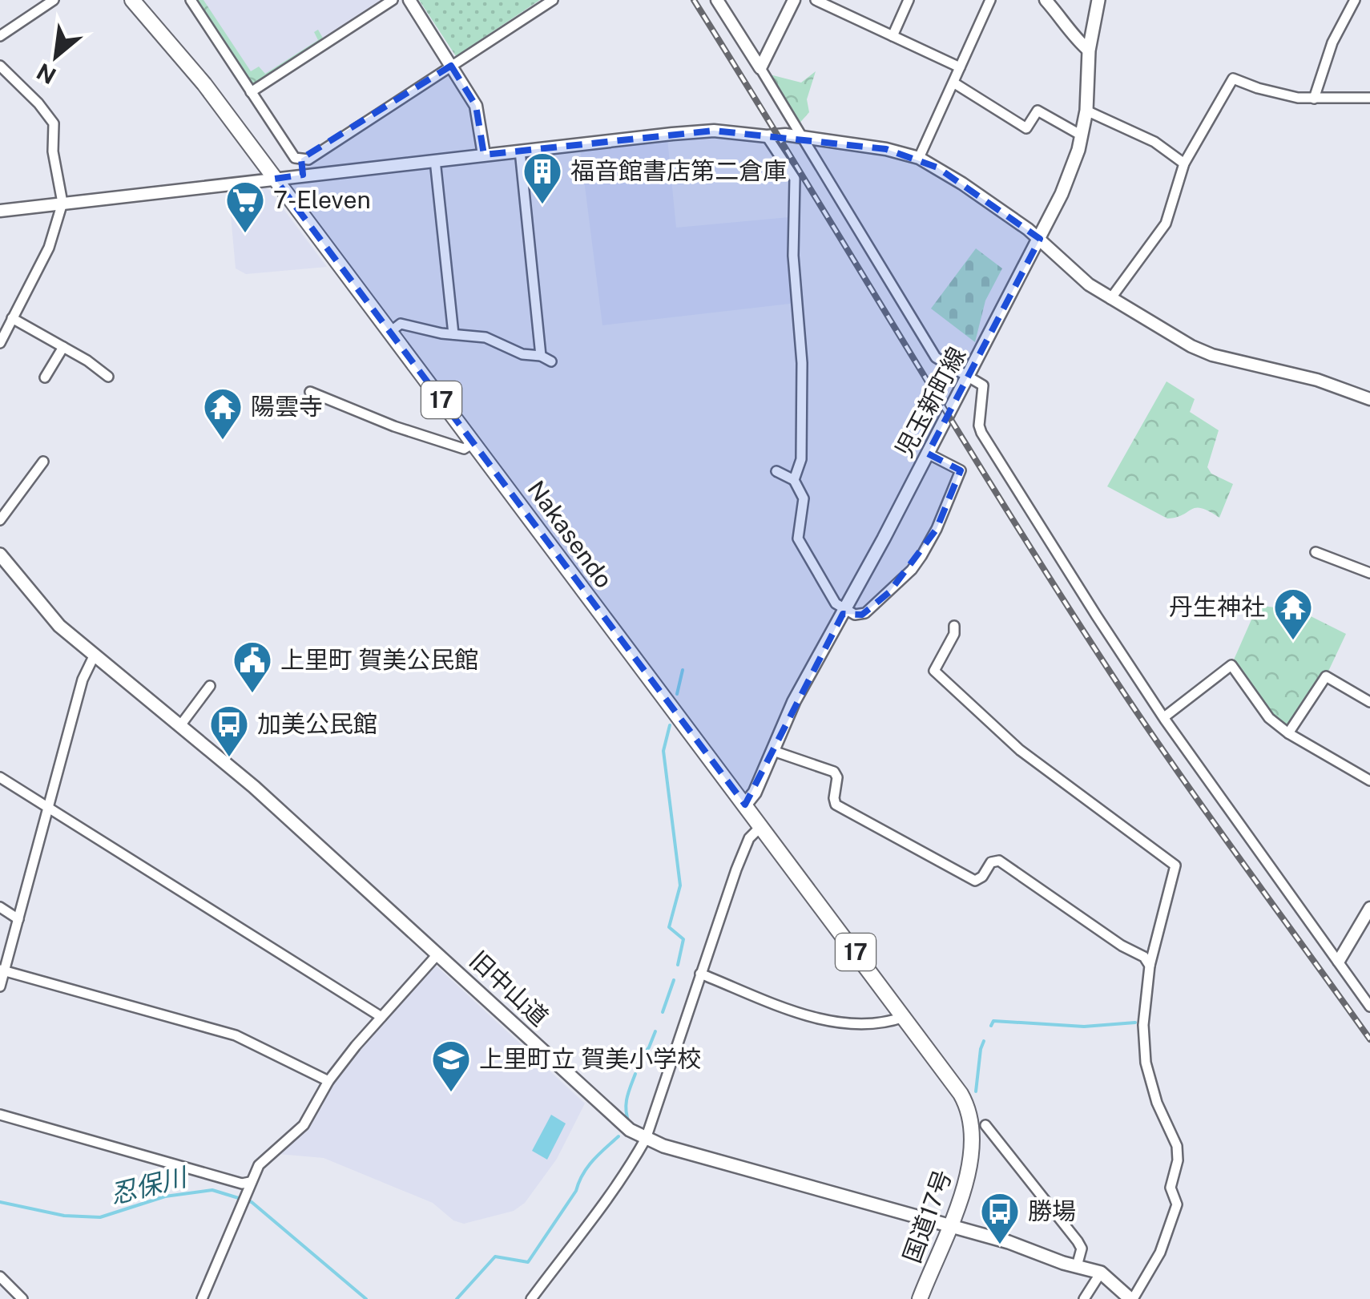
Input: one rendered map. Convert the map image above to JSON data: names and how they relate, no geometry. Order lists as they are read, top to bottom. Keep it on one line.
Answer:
{"streets":{"highway":["17","Nakasendo","国道17号"],"main road":["児玉新町線","旧中山道"]},"crossings":[["児玉新町線","Nakasendo"],["Nakasendo","国道17号"],["旧中山道","国道17号"]],"water":["忍保川"],"places":{"building":["福音館書店第二倉庫"],"supermarket":["7-Eleven"],"temple":["陽雲寺","丹生神社"],"public building":["上里町 賀美公民館"],"bus stop":["加美公民館","勝場"],"school or university":["上里町立 賀美小学校"]},"north":"bottom left"}
